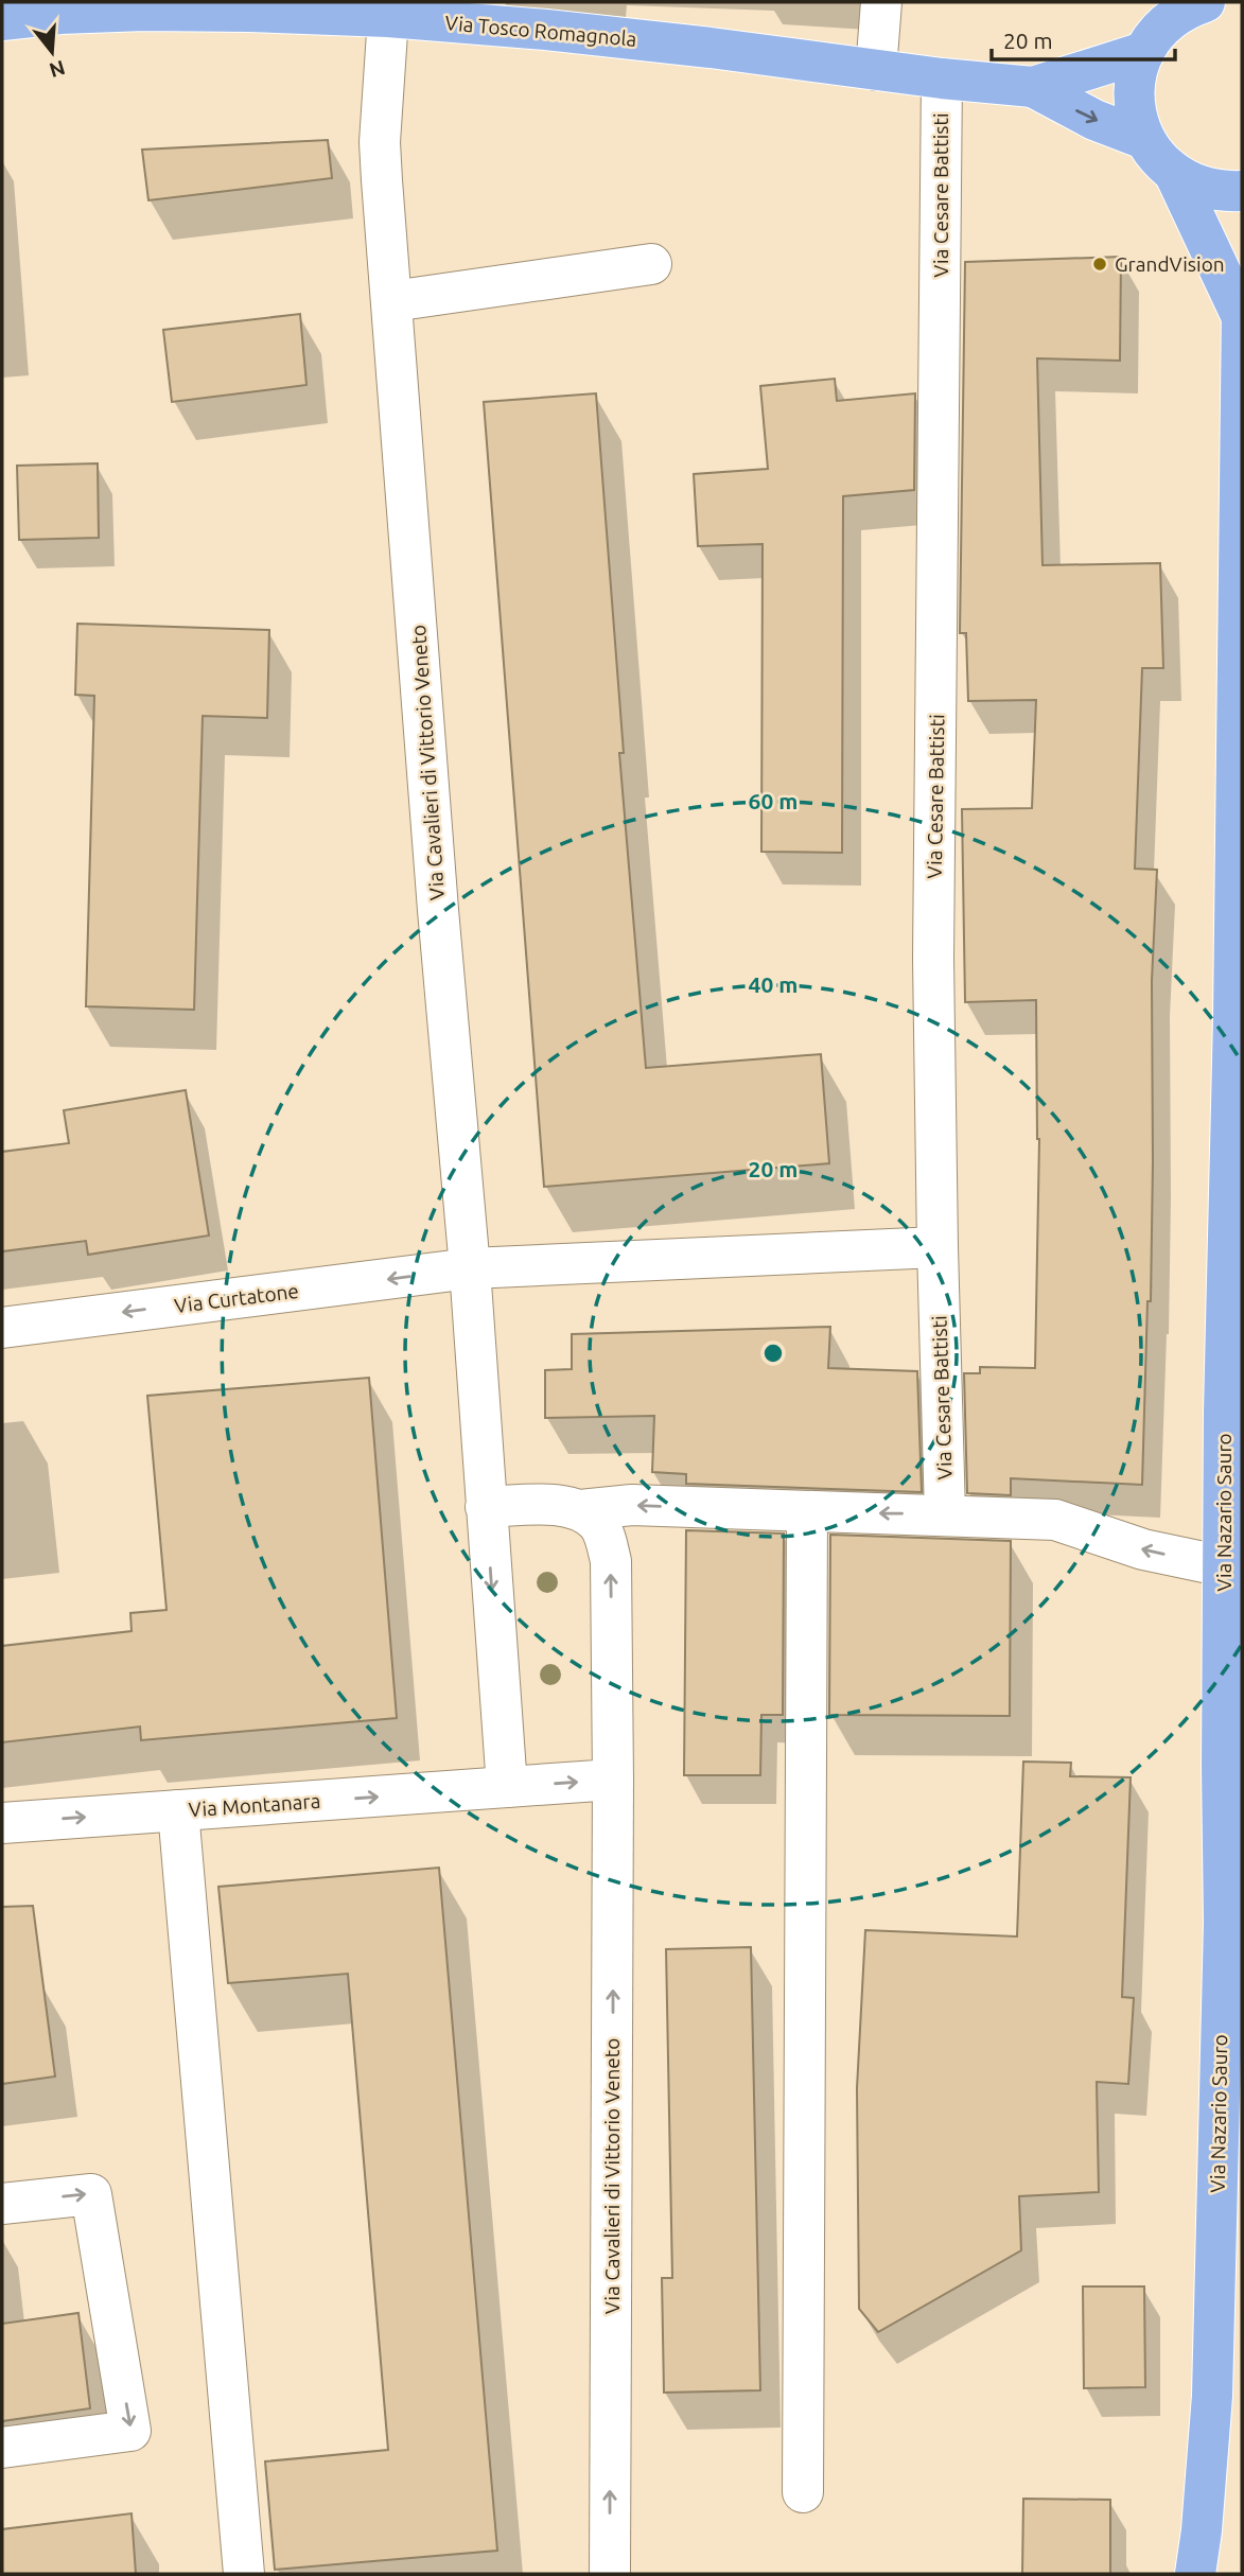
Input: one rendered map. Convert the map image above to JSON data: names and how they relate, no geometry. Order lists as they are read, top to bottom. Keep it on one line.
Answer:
{"streets":{"main road":["Via Tosco Romagnola","Via Nazario Sauro"],"street":["Via Cesare Battisti","Via Cavalieri di Vittorio Veneto","Via Curtatone","Via Montanara"]},"crossings":[["Via Tosco Romagnola","Via Cesare Battisti"],["Via Tosco Romagnola","Via Cavalieri di Vittorio Veneto"],["Via Cesare Battisti","Via Curtatone"],["Via Cavalieri di Vittorio Veneto","Via Curtatone"],["Via Cavalieri di Vittorio Veneto","Via Montanara"]],"one_way":["Via Curtatone","Via Montanara"],"places":["GrandVision"],"scale_bar":"20 m","north":"bottom","rings":["60 m","40 m","20 m"]}
